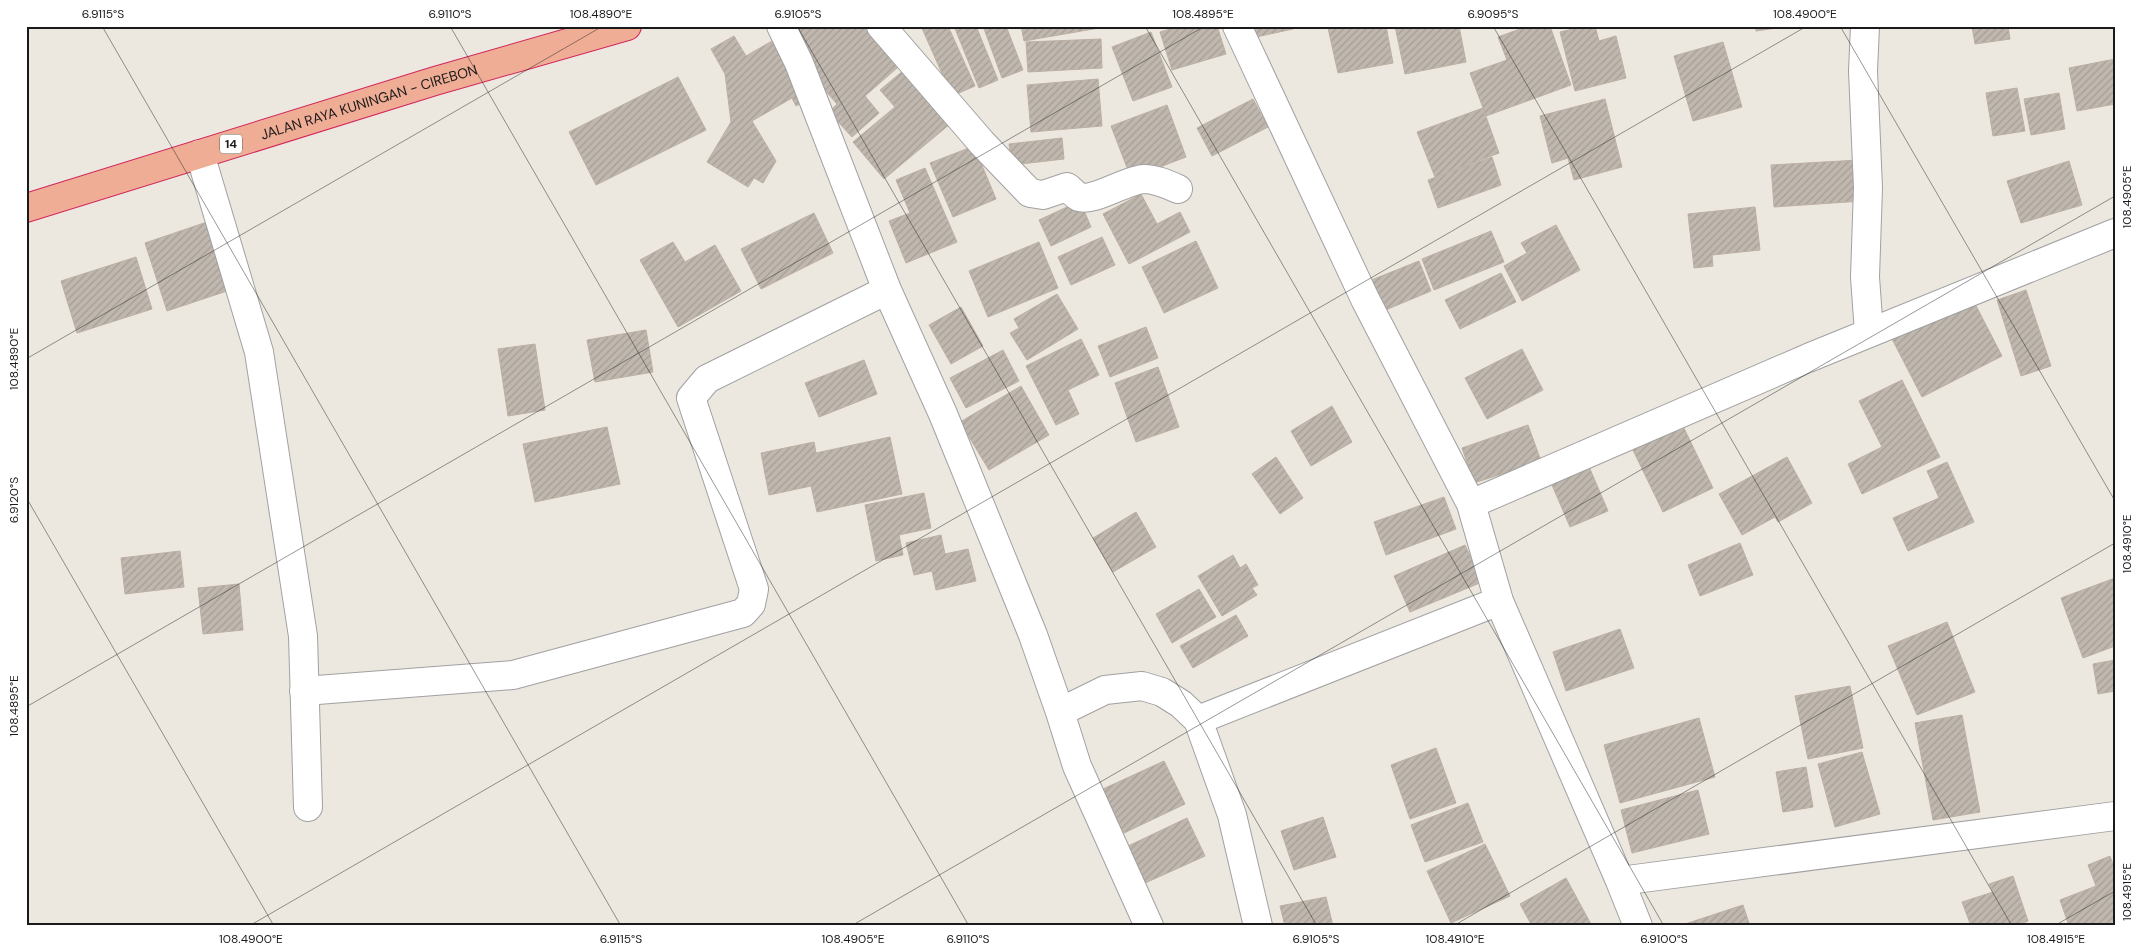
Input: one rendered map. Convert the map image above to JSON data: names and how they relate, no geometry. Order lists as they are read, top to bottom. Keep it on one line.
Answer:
{"streets":{"highway":["JALAN RAYA KUNINGAN - CIREBON","14"]},"coordinates":["6.9115°S","6.9110°S","108.4890°E","6.9105°S","108.4895°E","6.9095°S","108.4900°E","108.4905°E","6.9120°S","108.4910°E","108.4915°E","6.9100°S"]}
